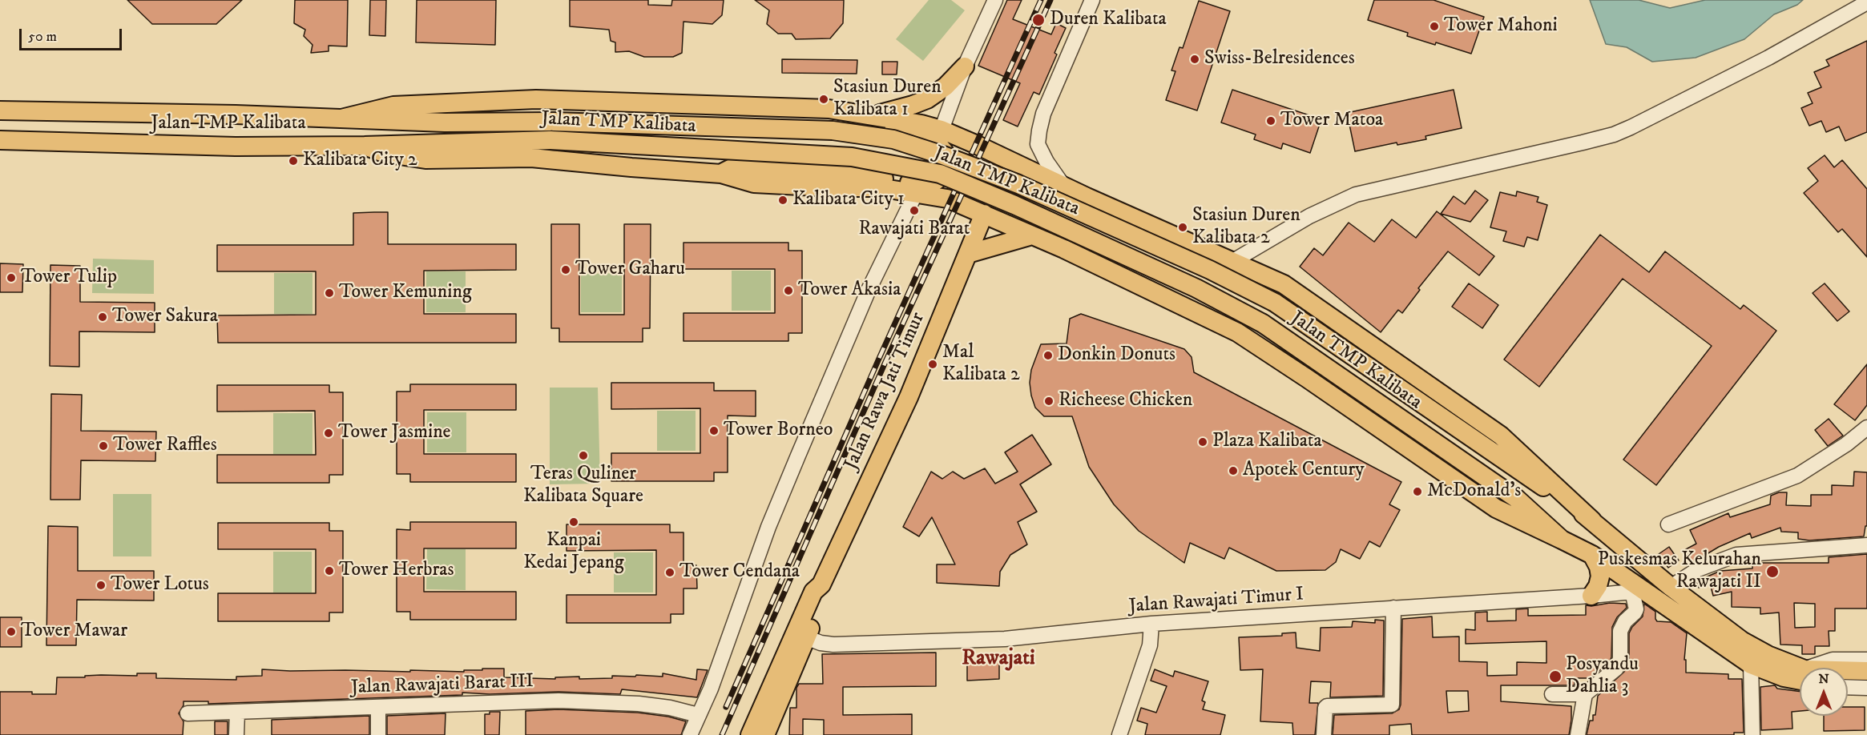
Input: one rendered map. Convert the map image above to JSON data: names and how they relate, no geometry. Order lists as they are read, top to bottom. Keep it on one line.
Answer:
{"streets":{"main road":["Jalan TMP Kalibata","Jalan Rawa Jati Timur"],"street":["Jalan Rawajati Timur I","Jalan Rawajati Barat III"]},"crossings":[["Jalan TMP Kalibata","Jalan Rawajati Timur I"],["Jalan Rawa Jati Timur","Jalan Rawajati Timur I"]],"districts":["Rawajati"],"places":["Duren Kalibata","Tower Mahoni","Swiss-Belresidences","Stasiun Duren Kalibata 1","Tower Matoa","Kalibata City 2","Kalibata City 1","Rawajati Barat","Stasiun Duren Kalibata 2","Tower Gaharu","Tower Tulip","Tower Akasia","Tower Kemuning","Tower Sakura","Donkin Donuts","Mal Kalibata 2","Richeese Chicken","Tower Borneo","Tower Jasmine","Plaza Kalibata","Tower Raffles","Teras Quliner Kalibata Square","Apotek Century","McDonald's","Kanpai Kedai Jepang","Tower Herbras","Puskesmas Kelurahan Rawajati II","Tower Cendana","Tower Lotus","Tower Mawar","Posyandu Dahlia 3"],"scale_bar":"50 m","north":"top"}
